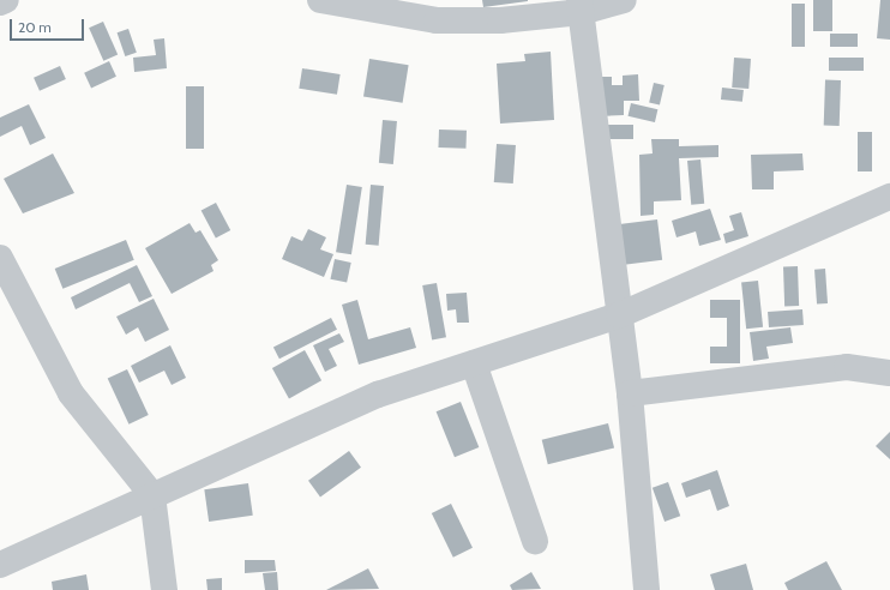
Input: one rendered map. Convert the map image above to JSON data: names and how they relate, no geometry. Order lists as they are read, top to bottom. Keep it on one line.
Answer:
{"scale_bar":"20 m"}
